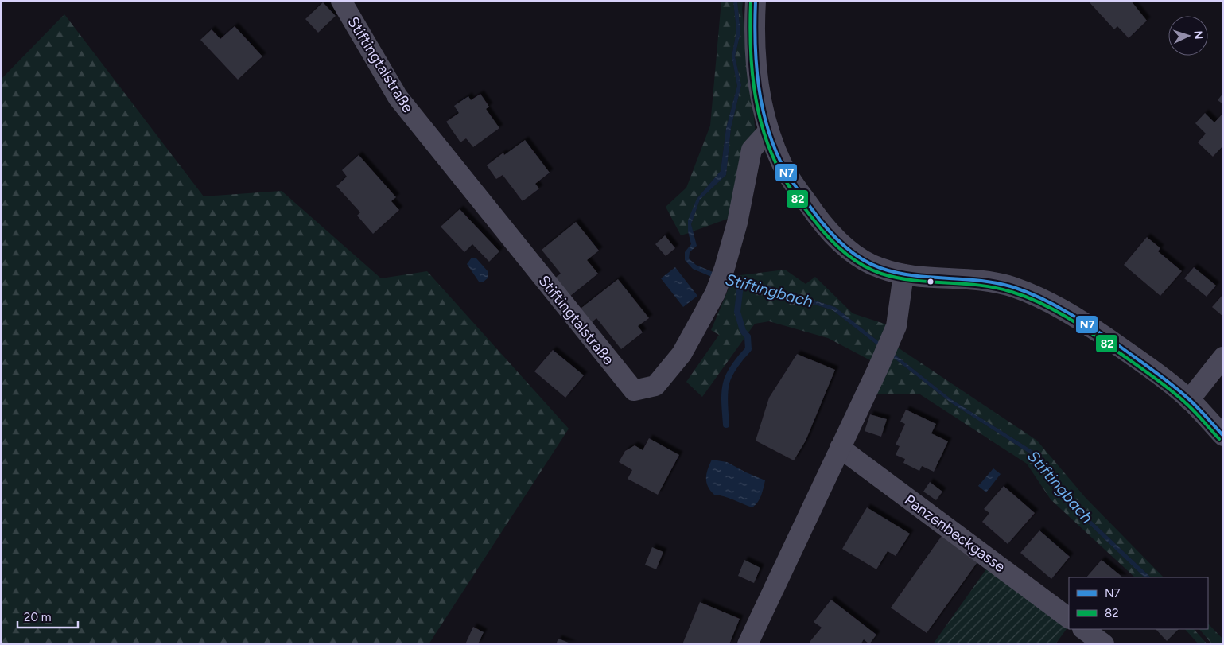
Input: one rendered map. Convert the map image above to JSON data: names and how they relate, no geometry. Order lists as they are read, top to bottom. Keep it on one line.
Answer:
{"streets":{"street":["Stiftingtalstraße","Panzenbeckgasse"]},"water":["Stiftingbach"],"lines":["transit line N7","transit line 82"],"legend":["N7","82"],"scale_bar":"20 m","north":"right"}
